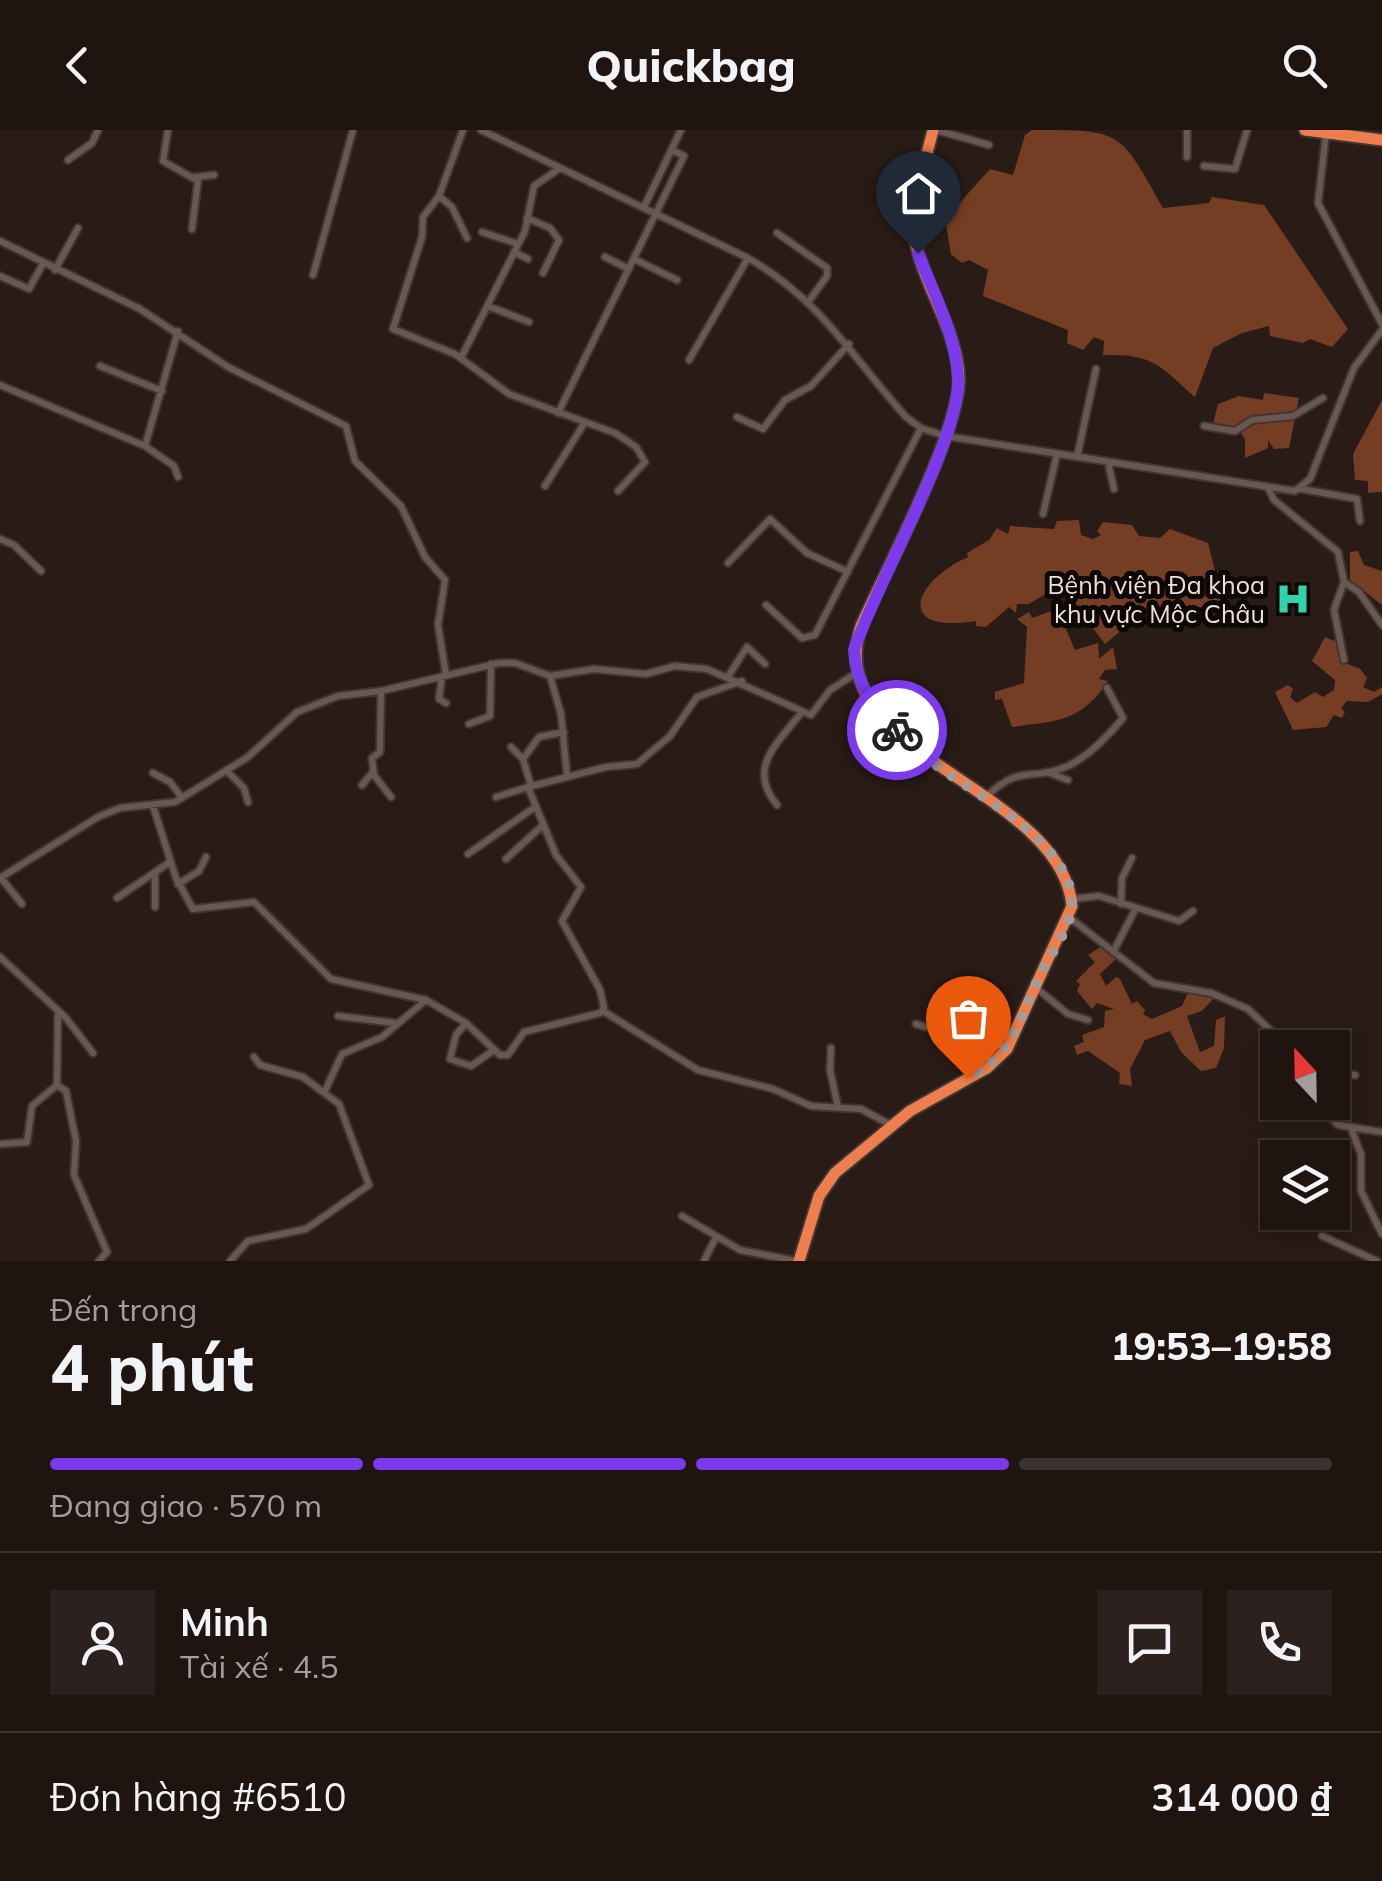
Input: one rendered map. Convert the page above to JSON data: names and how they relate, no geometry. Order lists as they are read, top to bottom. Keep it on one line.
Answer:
{"places":{"hospital":["Bệnh viện Đa khoa khu vực Mộc Châu"]},"north":"top","page":{"header":"Quickbag","heading":["4 phút","Đến trong","19:53–19:58"],"panel":["Minh","Tài xế · 4.5","Đơn hàng #6510","314 000 ₫"],"bar":"Đang giao · 570 m"}}
